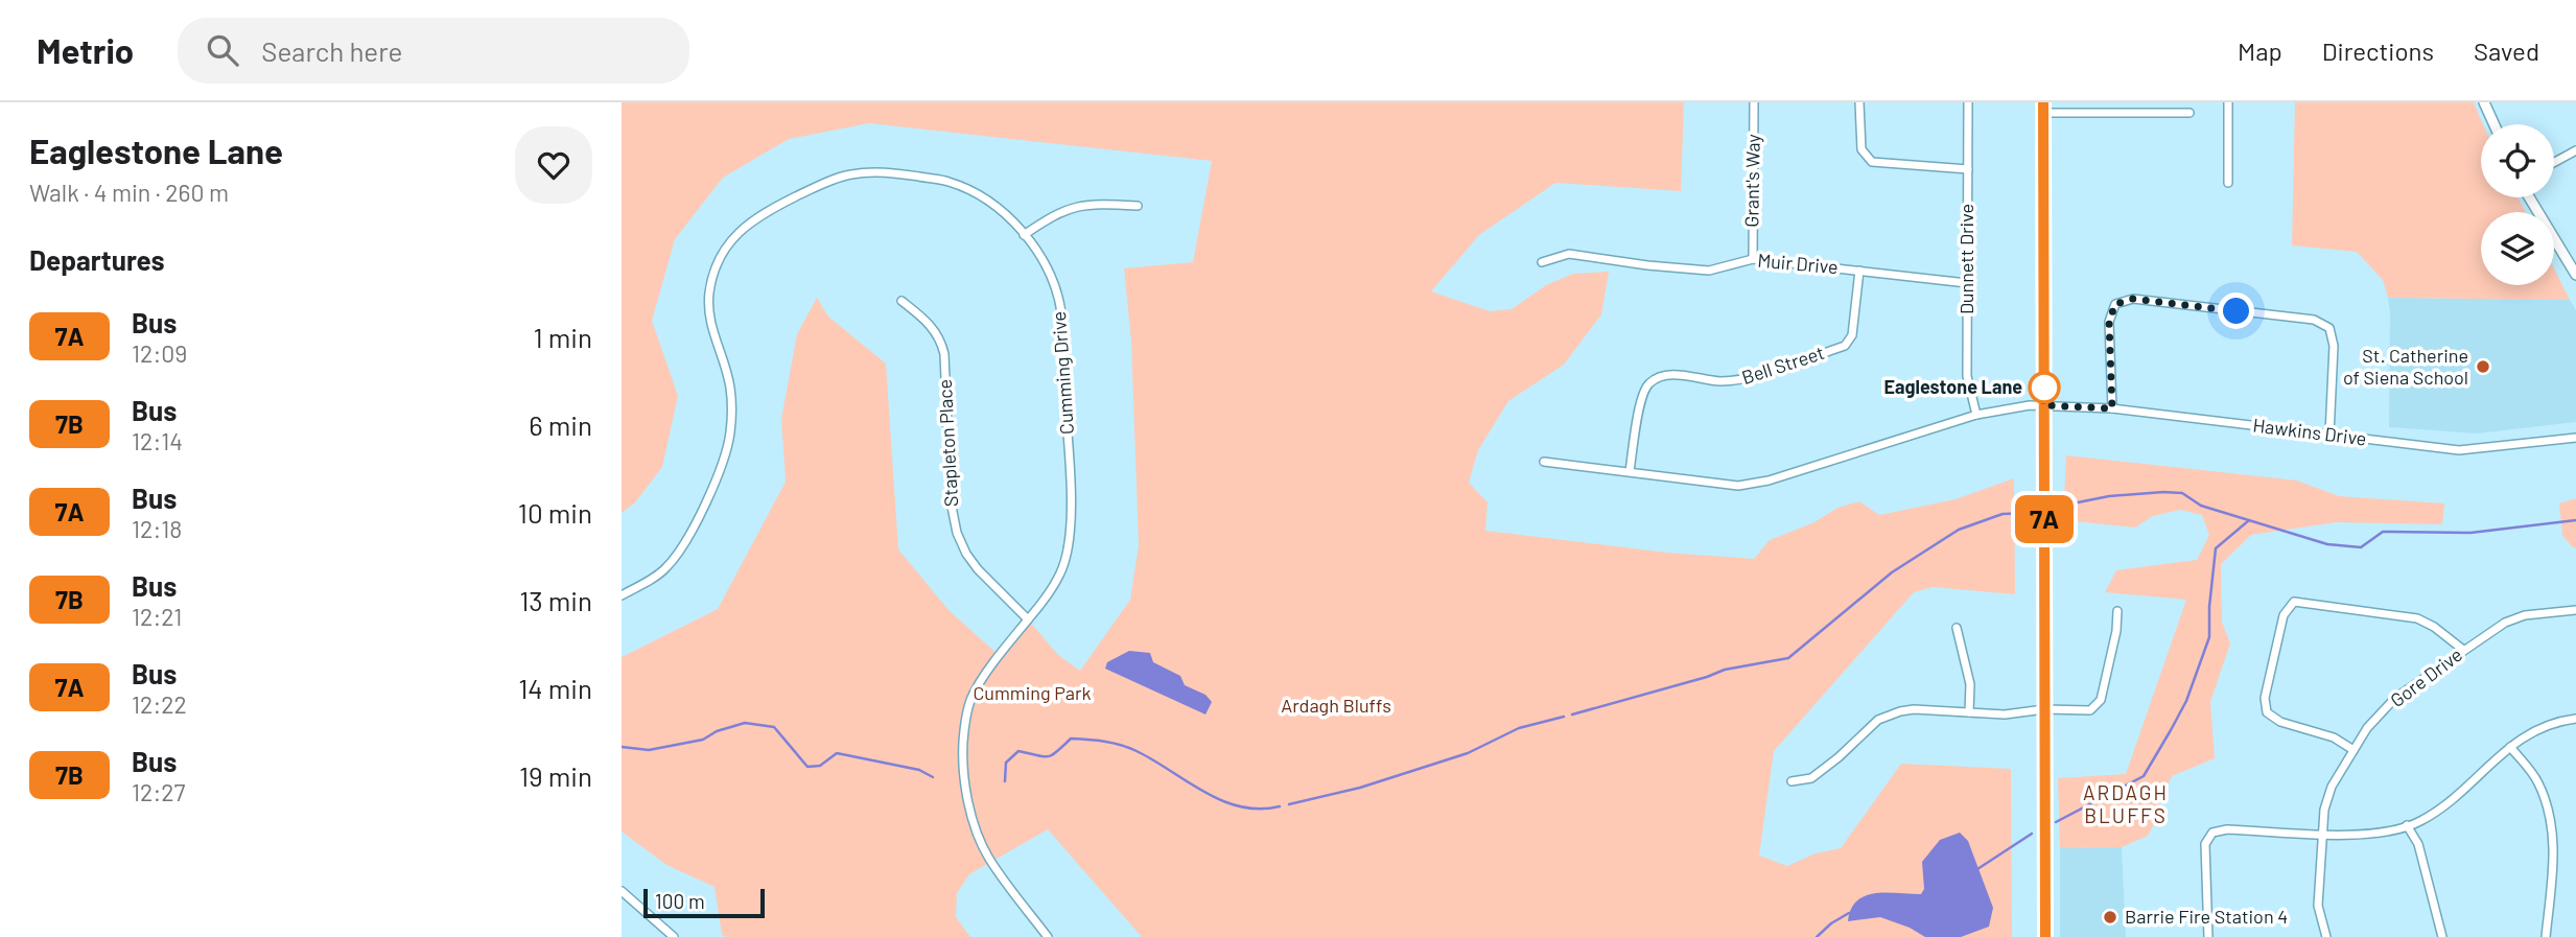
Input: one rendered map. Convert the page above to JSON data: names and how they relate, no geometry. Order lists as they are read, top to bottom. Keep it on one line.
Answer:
{"streets":{"street":["Grant's Way","Dunnett Drive","Muir Drive","Bell Street","Cumming Drive","Hawkins Drive","Stapleton Place","Gore Drive"]},"crossings":[["Grant's Way","Muir Drive"],["Dunnett Drive","Muir Drive"],["Muir Drive","Bell Street"],["Cumming Drive","Stapleton Place"]],"districts":["ARDAGH BLUFFS"],"parks":["Cumming Park","Ardagh Bluffs"],"places":["St. Catherine of Siena School","Eaglestone Lane","Barrie Fire Station 4"],"lines":["bus line 7A"],"scale_bar":"100 m","page":{"header":"Metrio","search":"Search here","nav":["Map","Directions","Saved"],"heading":[["Eaglestone Lane","Walk · 4 min · 260 m"],"Departures"],"on_map":"7A","list":[{"mark":"7A","name":"Bus","note":"12:09","value":"1 min"},{"mark":"7B","name":"Bus","note":"12:14","value":"6 min"},{"mark":"7A","name":"Bus","note":"12:18","value":"10 min"},{"mark":"7B","name":"Bus","note":"12:21","value":"13 min"},{"mark":"7A","name":"Bus","note":"12:22","value":"14 min"},{"mark":"7B","name":"Bus","note":"12:27","value":"19 min"}],"scale":"100 m"}}
